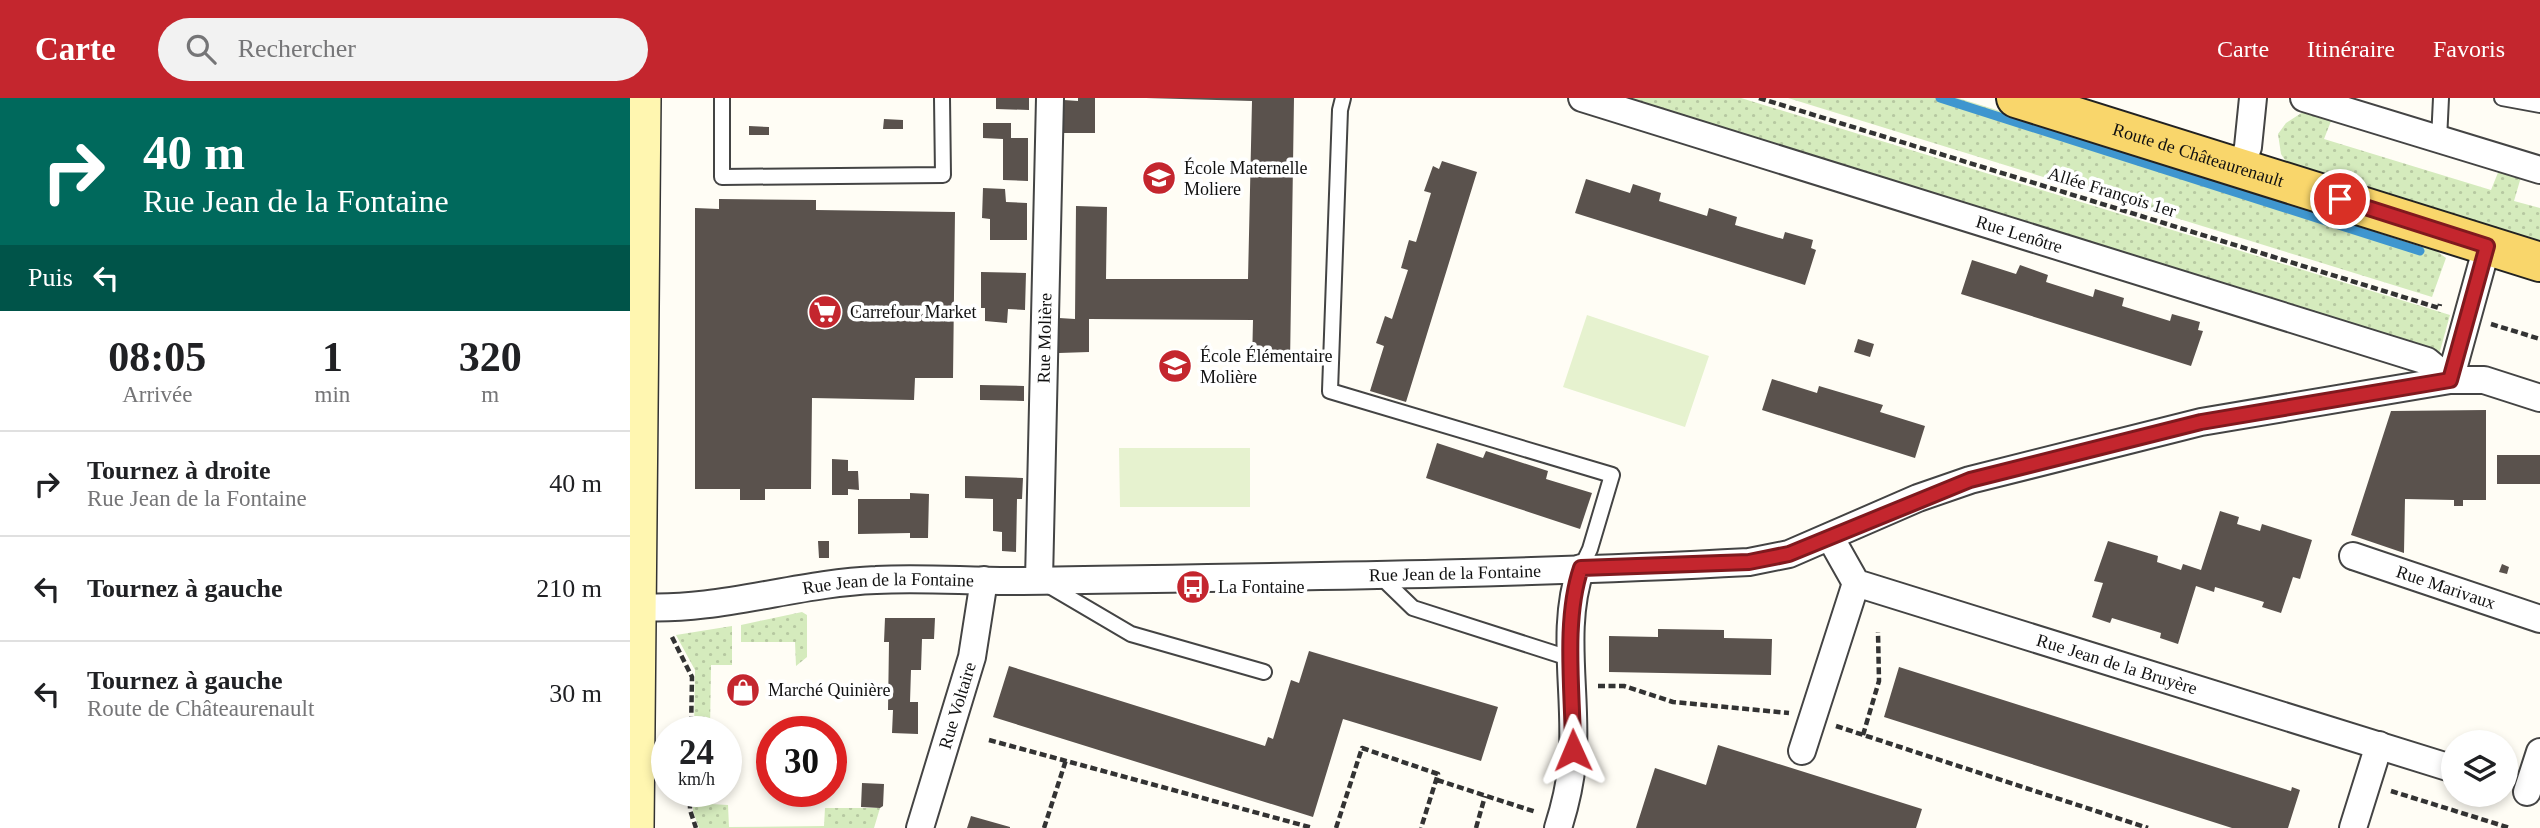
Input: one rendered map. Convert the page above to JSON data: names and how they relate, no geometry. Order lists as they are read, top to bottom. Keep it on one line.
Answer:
{"streets":{"main road":["Route de Châteaurenault"],"street":["Rue Lenôtre","Rue Molière","Rue Jean de la Fontaine","Rue Marivaux","Rue Jean de la Bruyère","Rue Voltaire"],"path":["Allée François 1er"]},"crossings":[["Rue Lenôtre","Rue Jean de la Fontaine"],["Rue Molière","Rue Jean de la Fontaine"],["Rue Jean de la Fontaine","Rue Voltaire"]],"places":{"school or university":["École Maternelle Moliere","École Élémentaire Molière"],"supermarket":["Carrefour Market"],"bus stop":["La Fontaine"],"shop":["Marché Quinière"]},"page":{"header":"Carte","search":"Rechercher","nav":["Carte","Itinéraire","Favoris"],"turn":["40 m","Rue Jean de la Fontaine"],"then":"Puis","eta":["08:05","Arrivée","1","min","320","m"],"list":[{"name":"Tournez à droite","note":"Rue Jean de la Fontaine","value":"40 m"},{"name":"Tournez à gauche","value":"210 m"},{"name":"Tournez à gauche","note":"Route de Châteaurenault","value":"30 m"}],"speed":"24 km/h","limit":"30"}}
